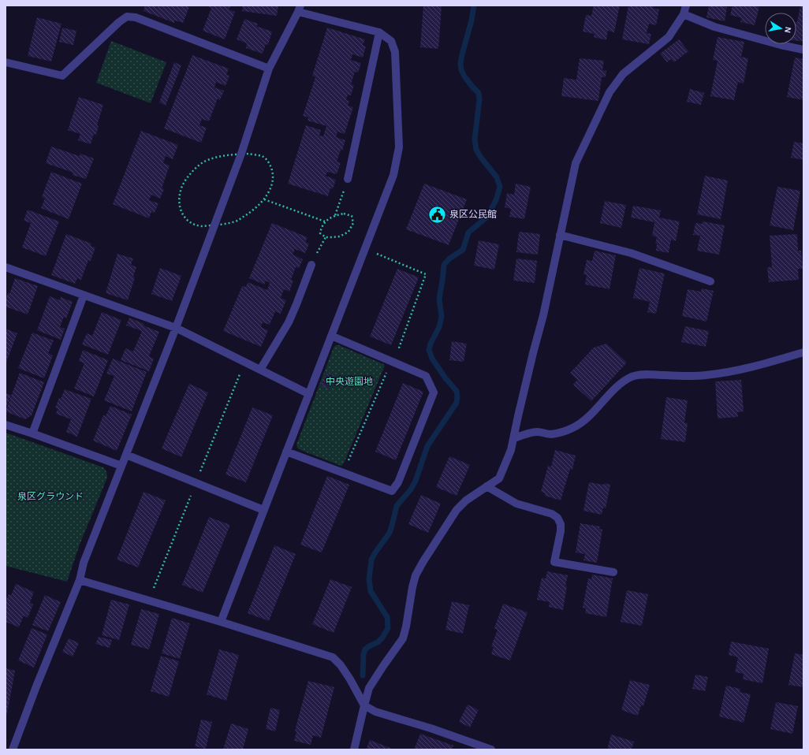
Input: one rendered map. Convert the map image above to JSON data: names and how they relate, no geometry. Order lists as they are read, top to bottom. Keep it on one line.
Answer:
{"parks":["中央遊園地","泉区グラウンド"],"places":{"public building":["泉区公民館"]},"north":"right"}
